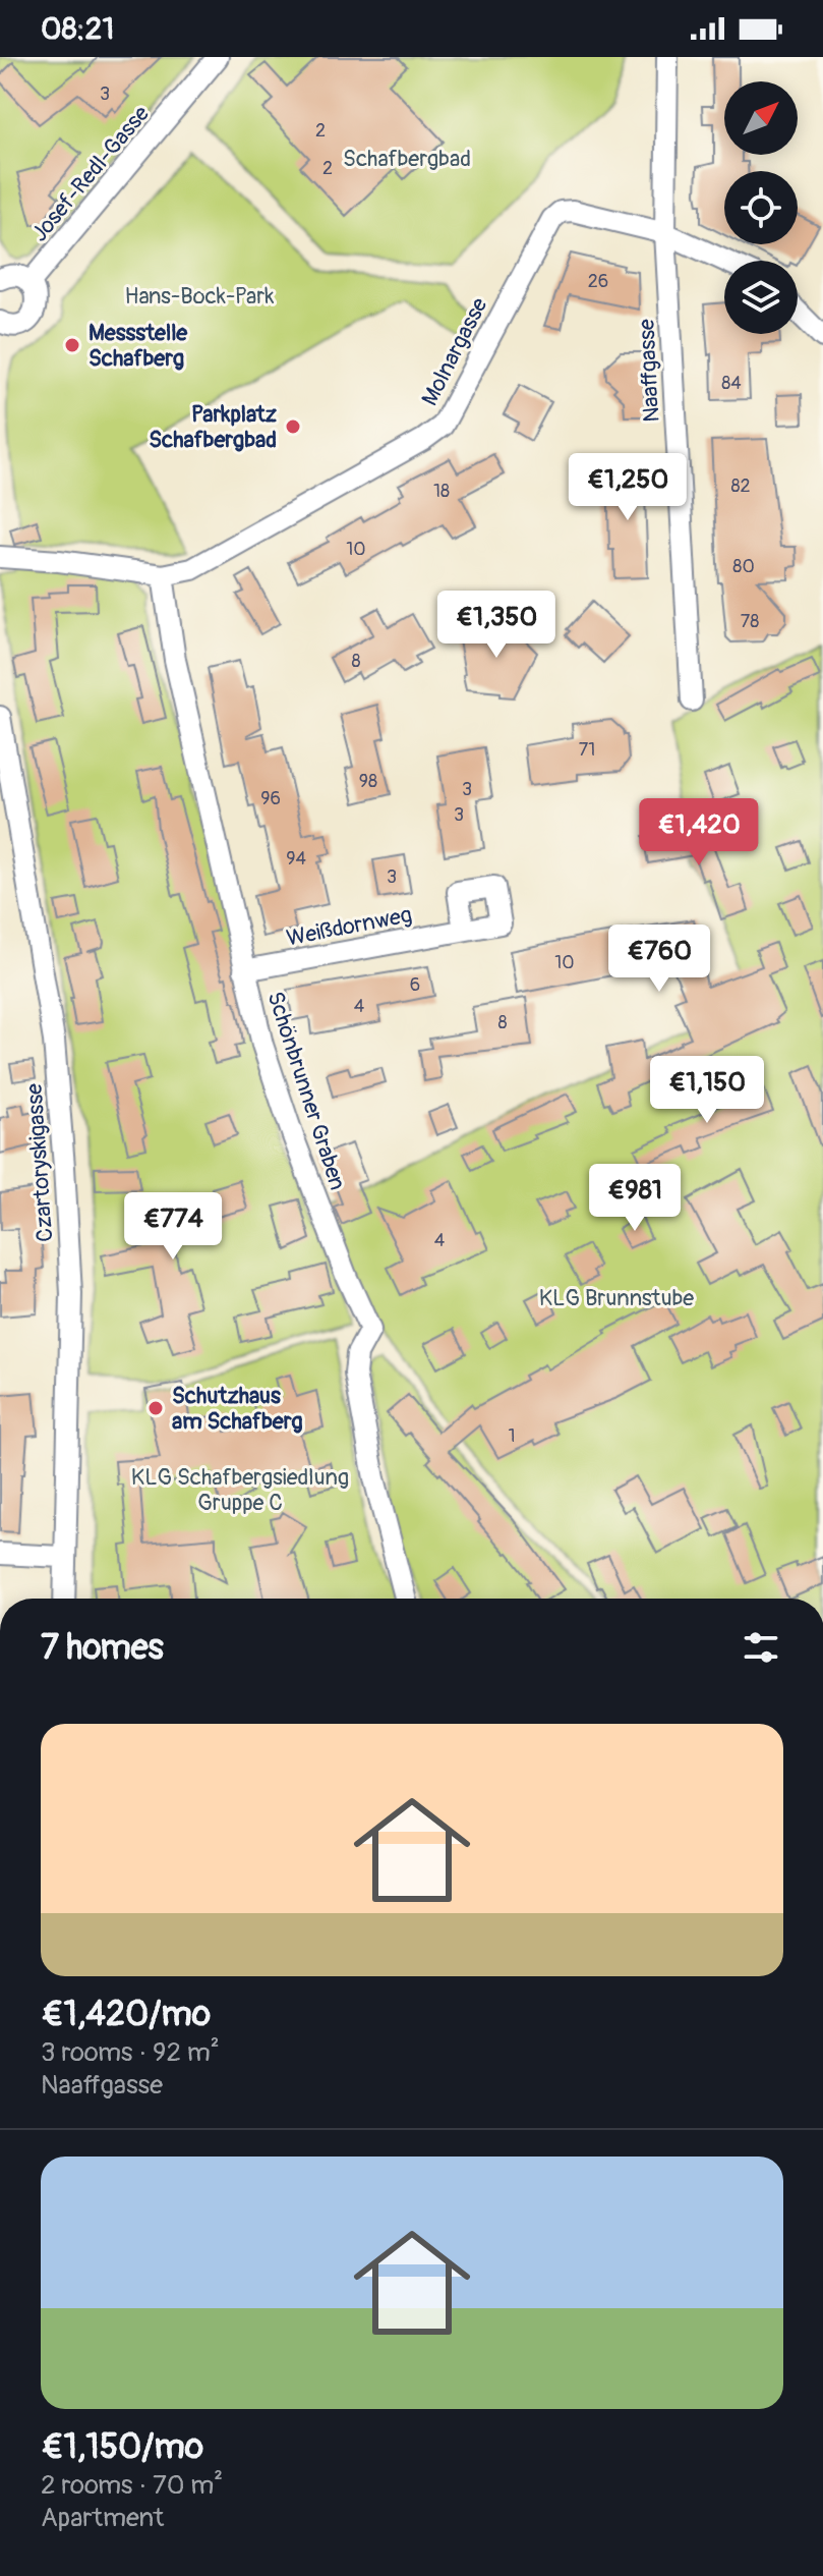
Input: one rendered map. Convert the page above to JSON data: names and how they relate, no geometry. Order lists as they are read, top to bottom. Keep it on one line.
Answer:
{"streets":{"street":["Josef-Redl-Gasse","Molnargasse","Naaffgasse","Weißdornweg","Schönbrunner Graben","Czartoryskigasse"]},"crossings":[["Molnargasse","Naaffgasse"],["Molnargasse","Schönbrunner Graben"],["Weißdornweg","Schönbrunner Graben"]],"parks":["Schafbergbad","Hans-Bock-Park","KLG Brunnstube","KLG Schafbergsiedlung Gruppe C"],"places":["Messstelle Schafberg","Parkplatz Schafbergbad","Schutzhaus am Schafberg"],"house_numbers":["3","2","2","26","84","82","18","10","80","78","8","71","98","3","96","3","94","3","10","6","4","8","4","1"],"north":"top right","page":{"status":"08:21","price":["€1,250","€1,350","€1,420","€760","€1,150","€981","€774"],"heading":"7 homes","list":[{"name":"€1,420/mo","note":"3 rooms · 92 m² · Naaffgasse"},{"name":"€1,150/mo","note":"2 rooms · 70 m² · Apartment"}]}}
